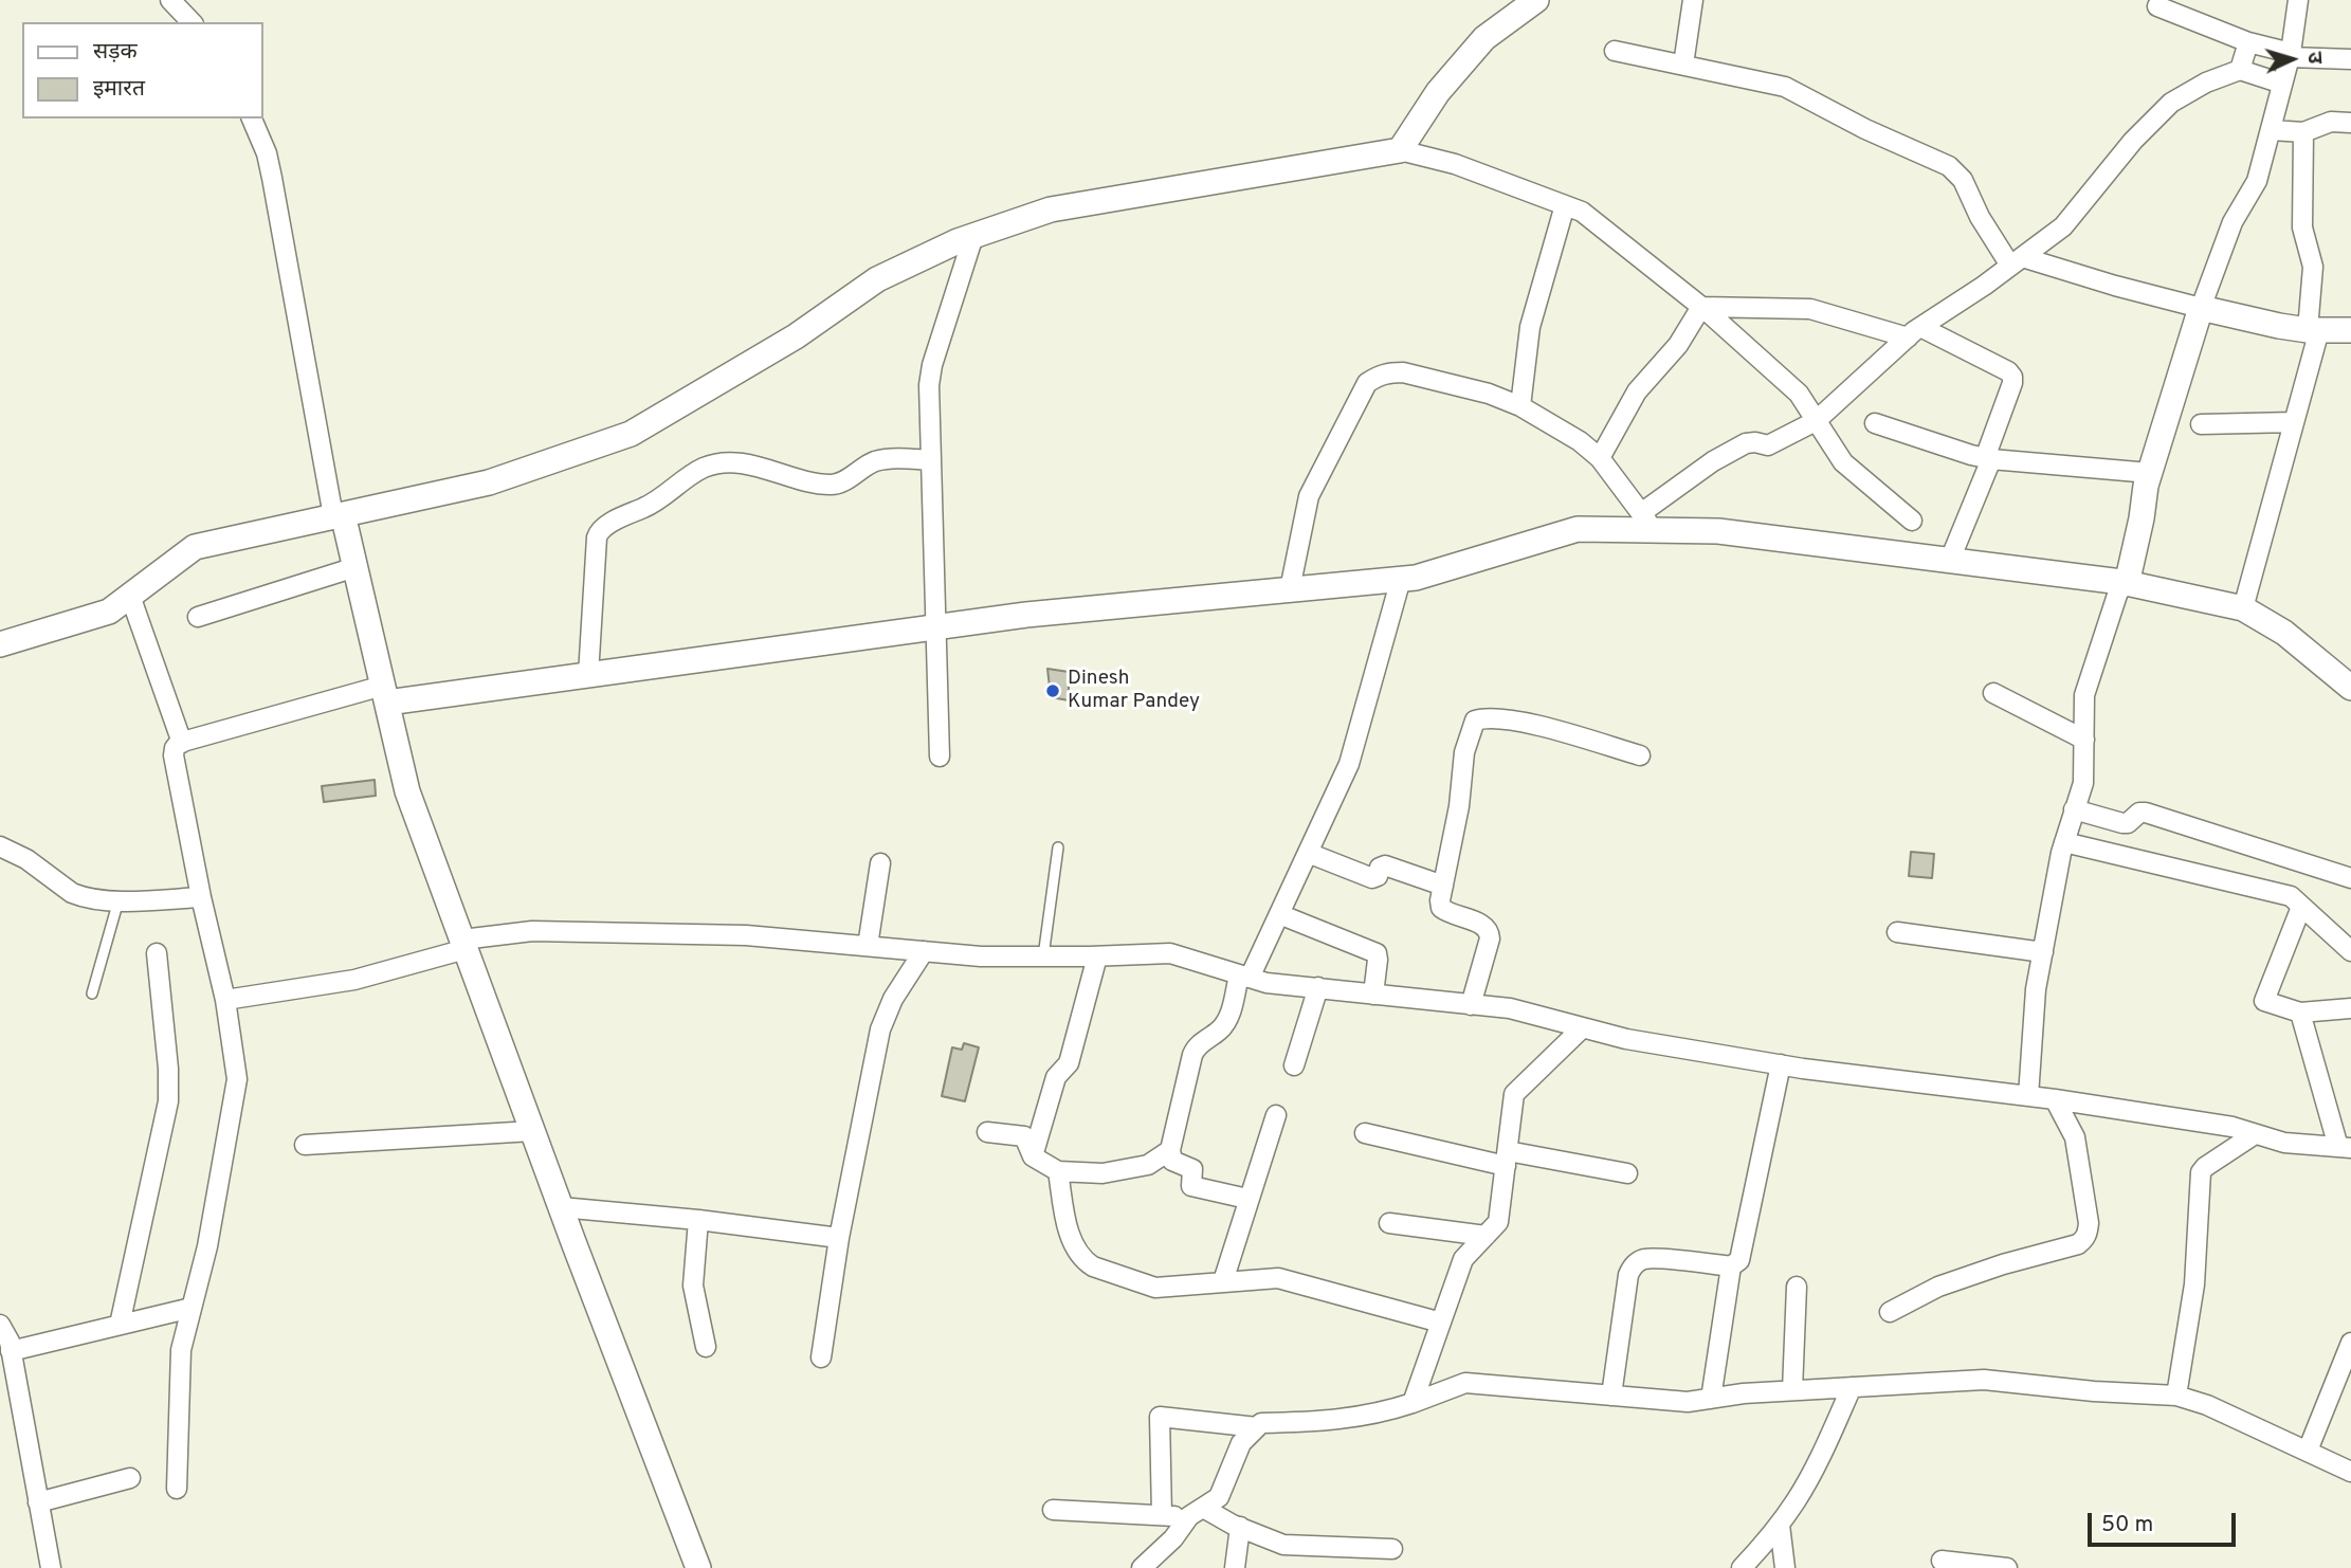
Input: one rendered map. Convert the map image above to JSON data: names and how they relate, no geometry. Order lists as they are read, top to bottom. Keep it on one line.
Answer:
{"places":["Dinesh Kumar Pandey"],"legend":["सड़क","इमारत"],"scale_bar":"50 m","north":"right"}
